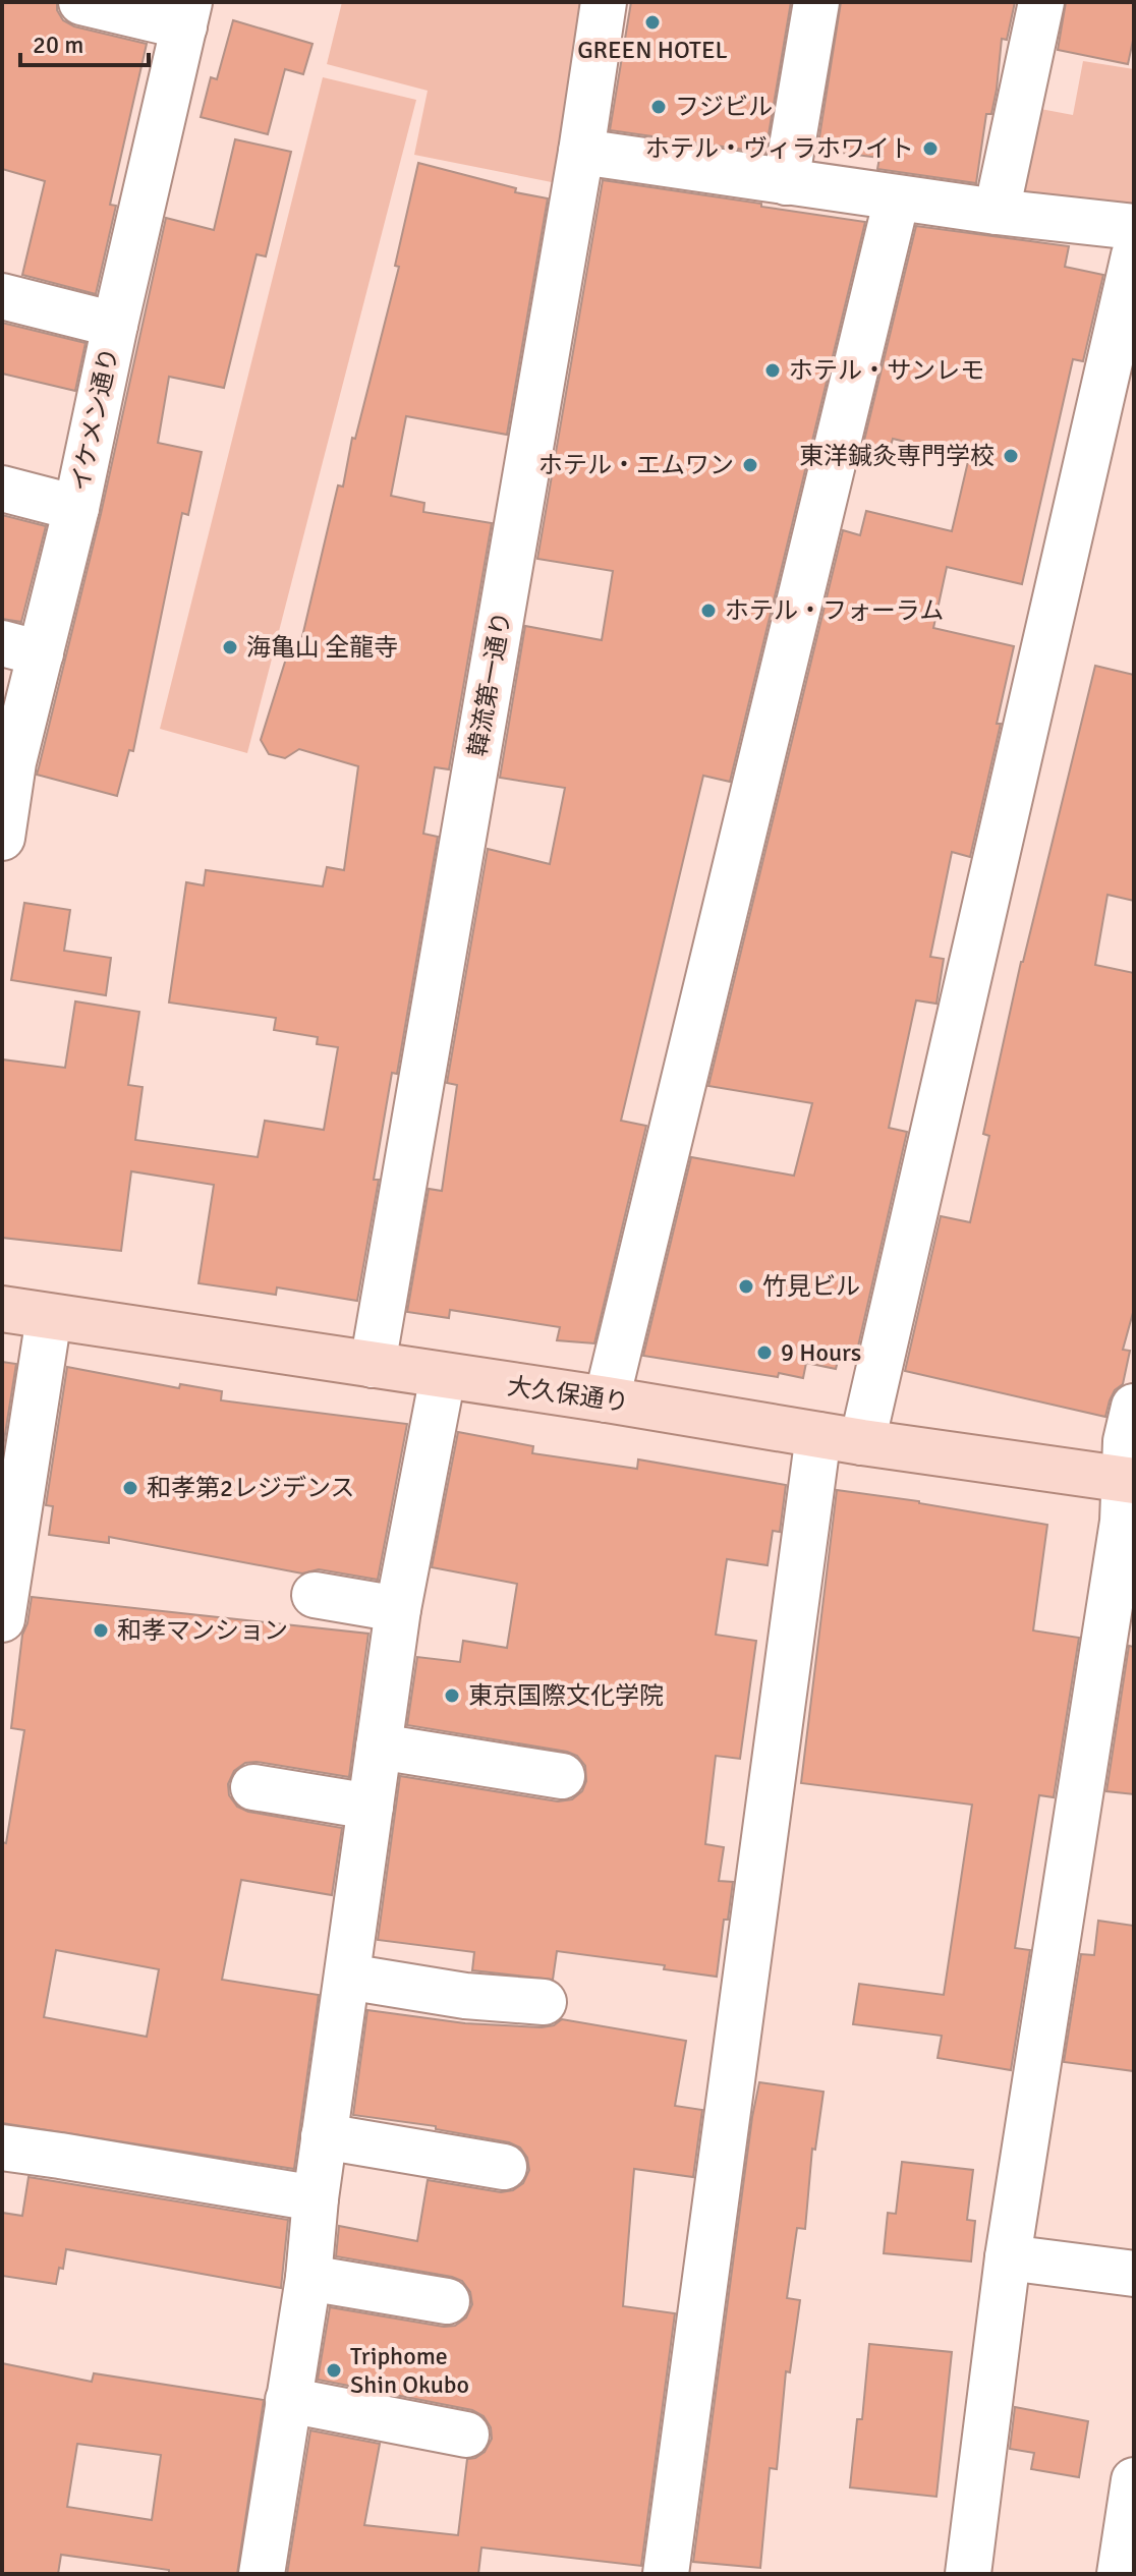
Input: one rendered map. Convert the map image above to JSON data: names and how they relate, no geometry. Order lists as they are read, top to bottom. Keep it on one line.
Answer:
{"streets":{"main road":["大久保通り"],"street":["イケメン通り","韓流第一通り"]},"crossings":[["韓流第一通り","大久保通り"]],"places":["GREEN HOTEL","フジビル","ホテル・ヴィラホワイト","ホテル・サンレモ","東洋鍼灸専門学校","ホテル・エムワン","ホテル・フォーラム","海亀山 全龍寺","竹見ビル","9 Hours","和孝第2レジデンス","和孝マンション","東京国際文化学院","Triphome Shin Okubo"],"scale_bar":"20 m"}
